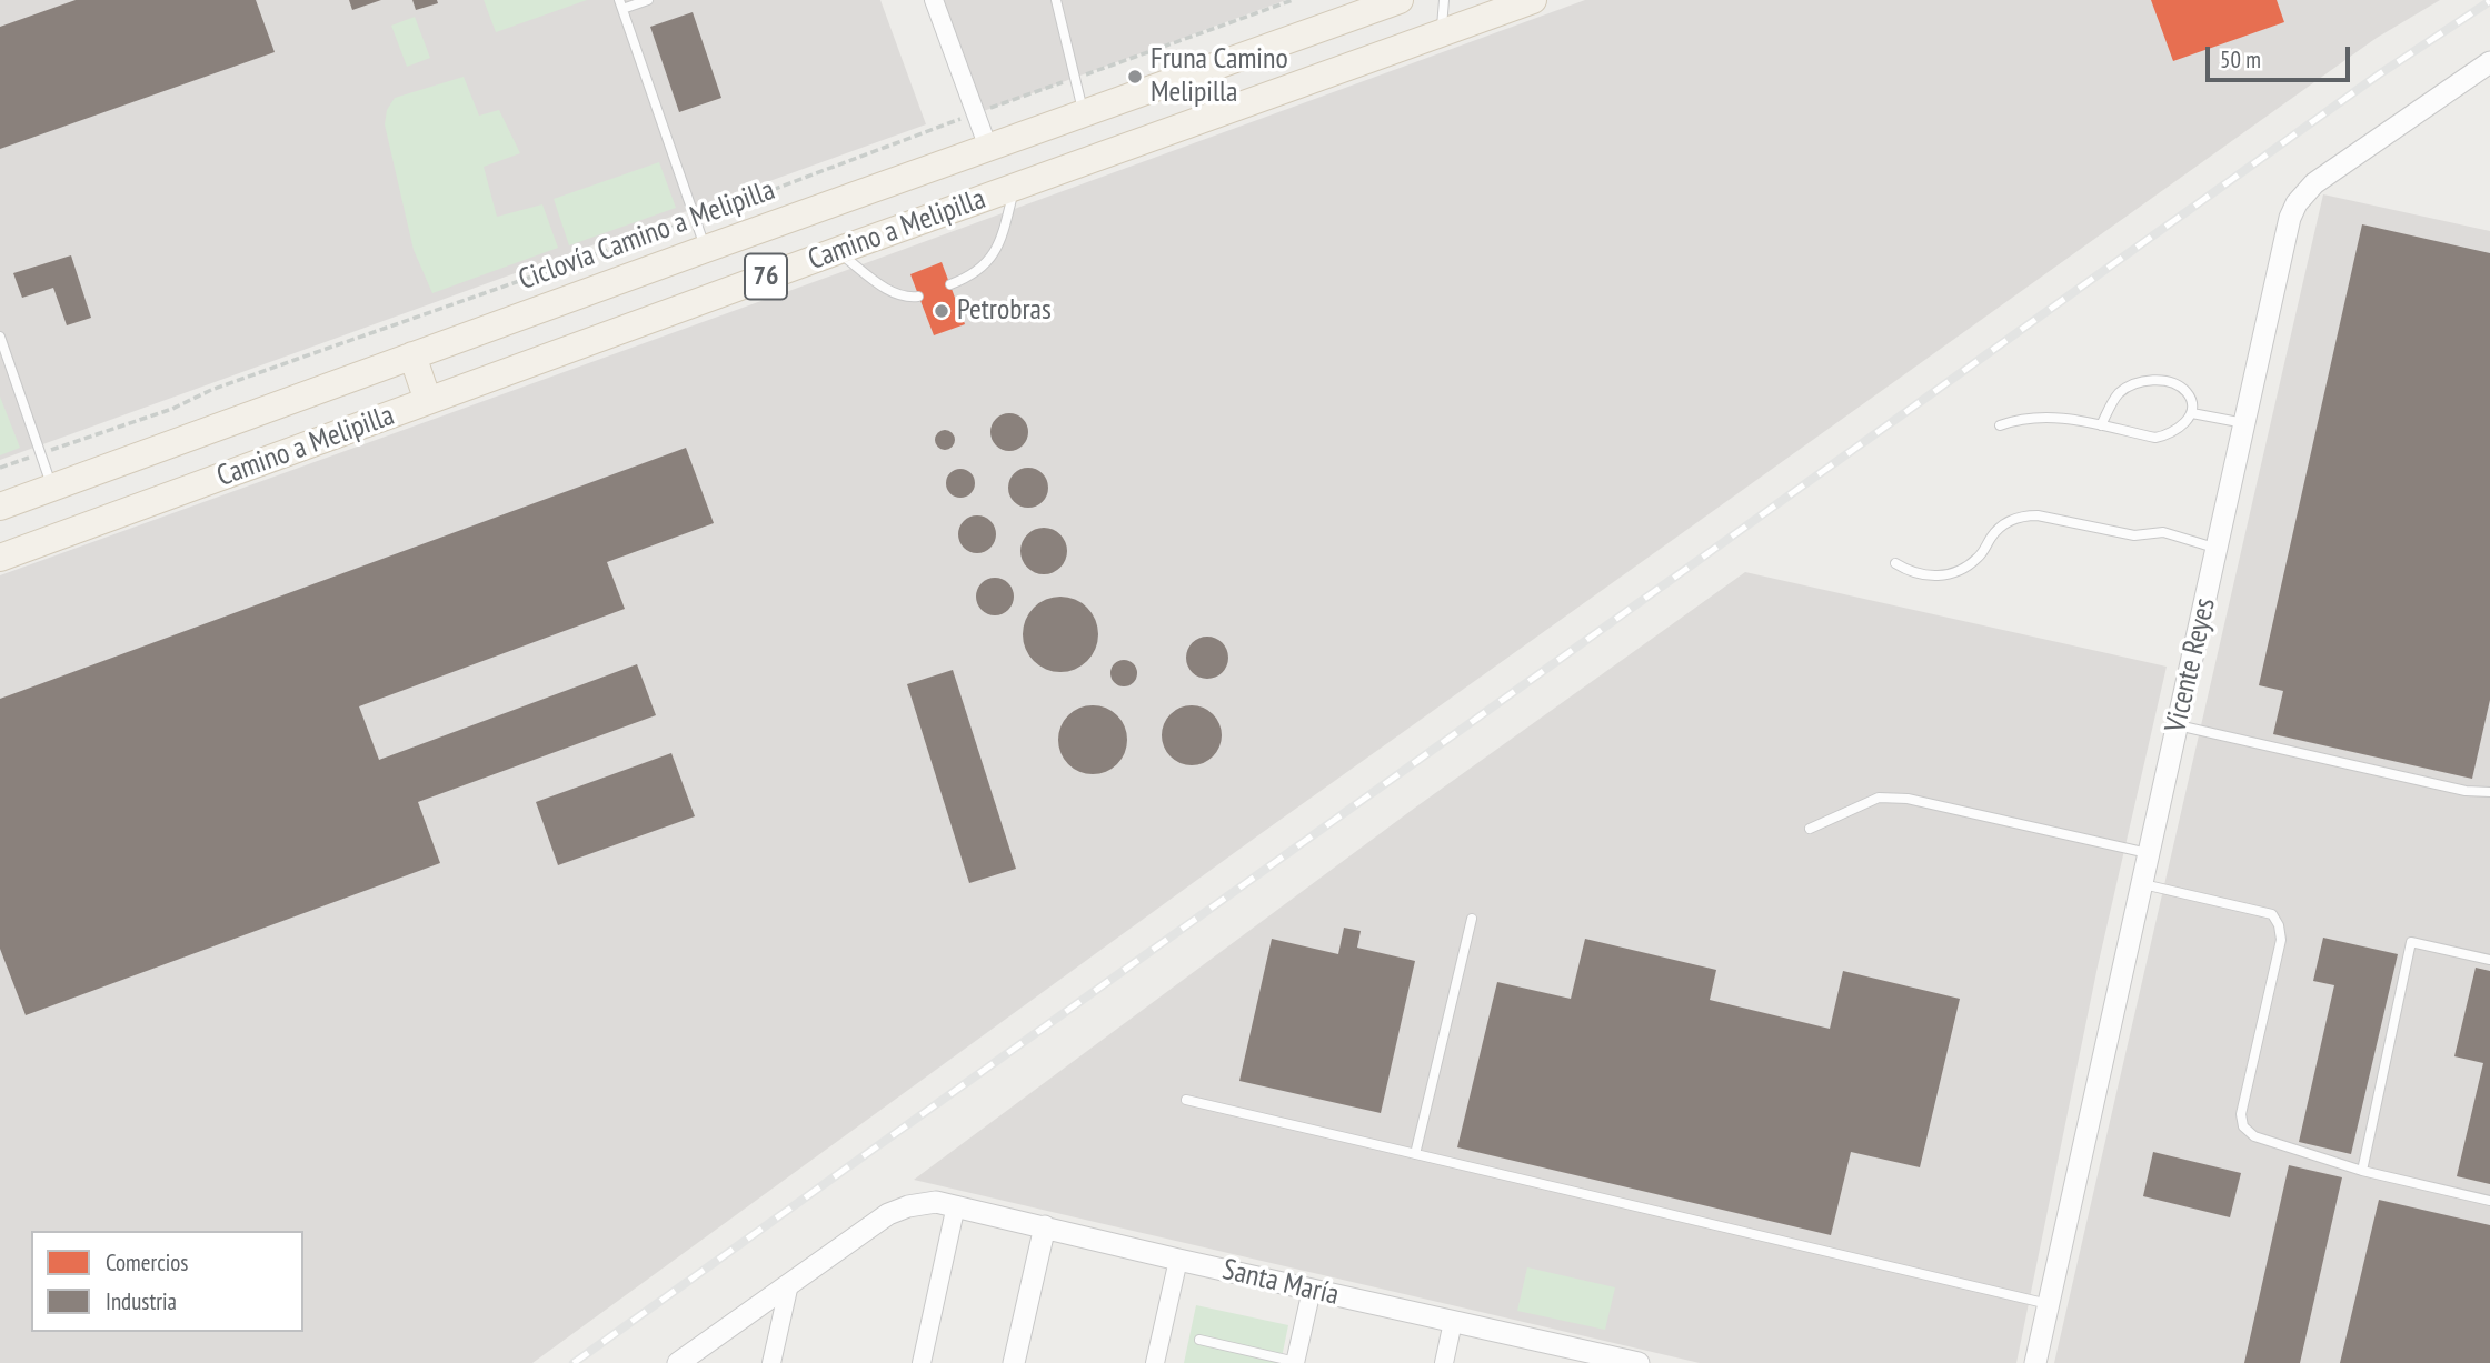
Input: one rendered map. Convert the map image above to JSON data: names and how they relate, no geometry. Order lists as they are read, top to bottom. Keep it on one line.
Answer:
{"streets":{"main road":["Camino a Melipilla","76"],"street":["Vicente Reyes","Santa María"],"path":["Ciclovía Camino a Melipilla"]},"places":["Fruna Camino Melipilla","Petrobras"],"legend":["Comercios","Industria"],"scale_bar":"50 m"}
